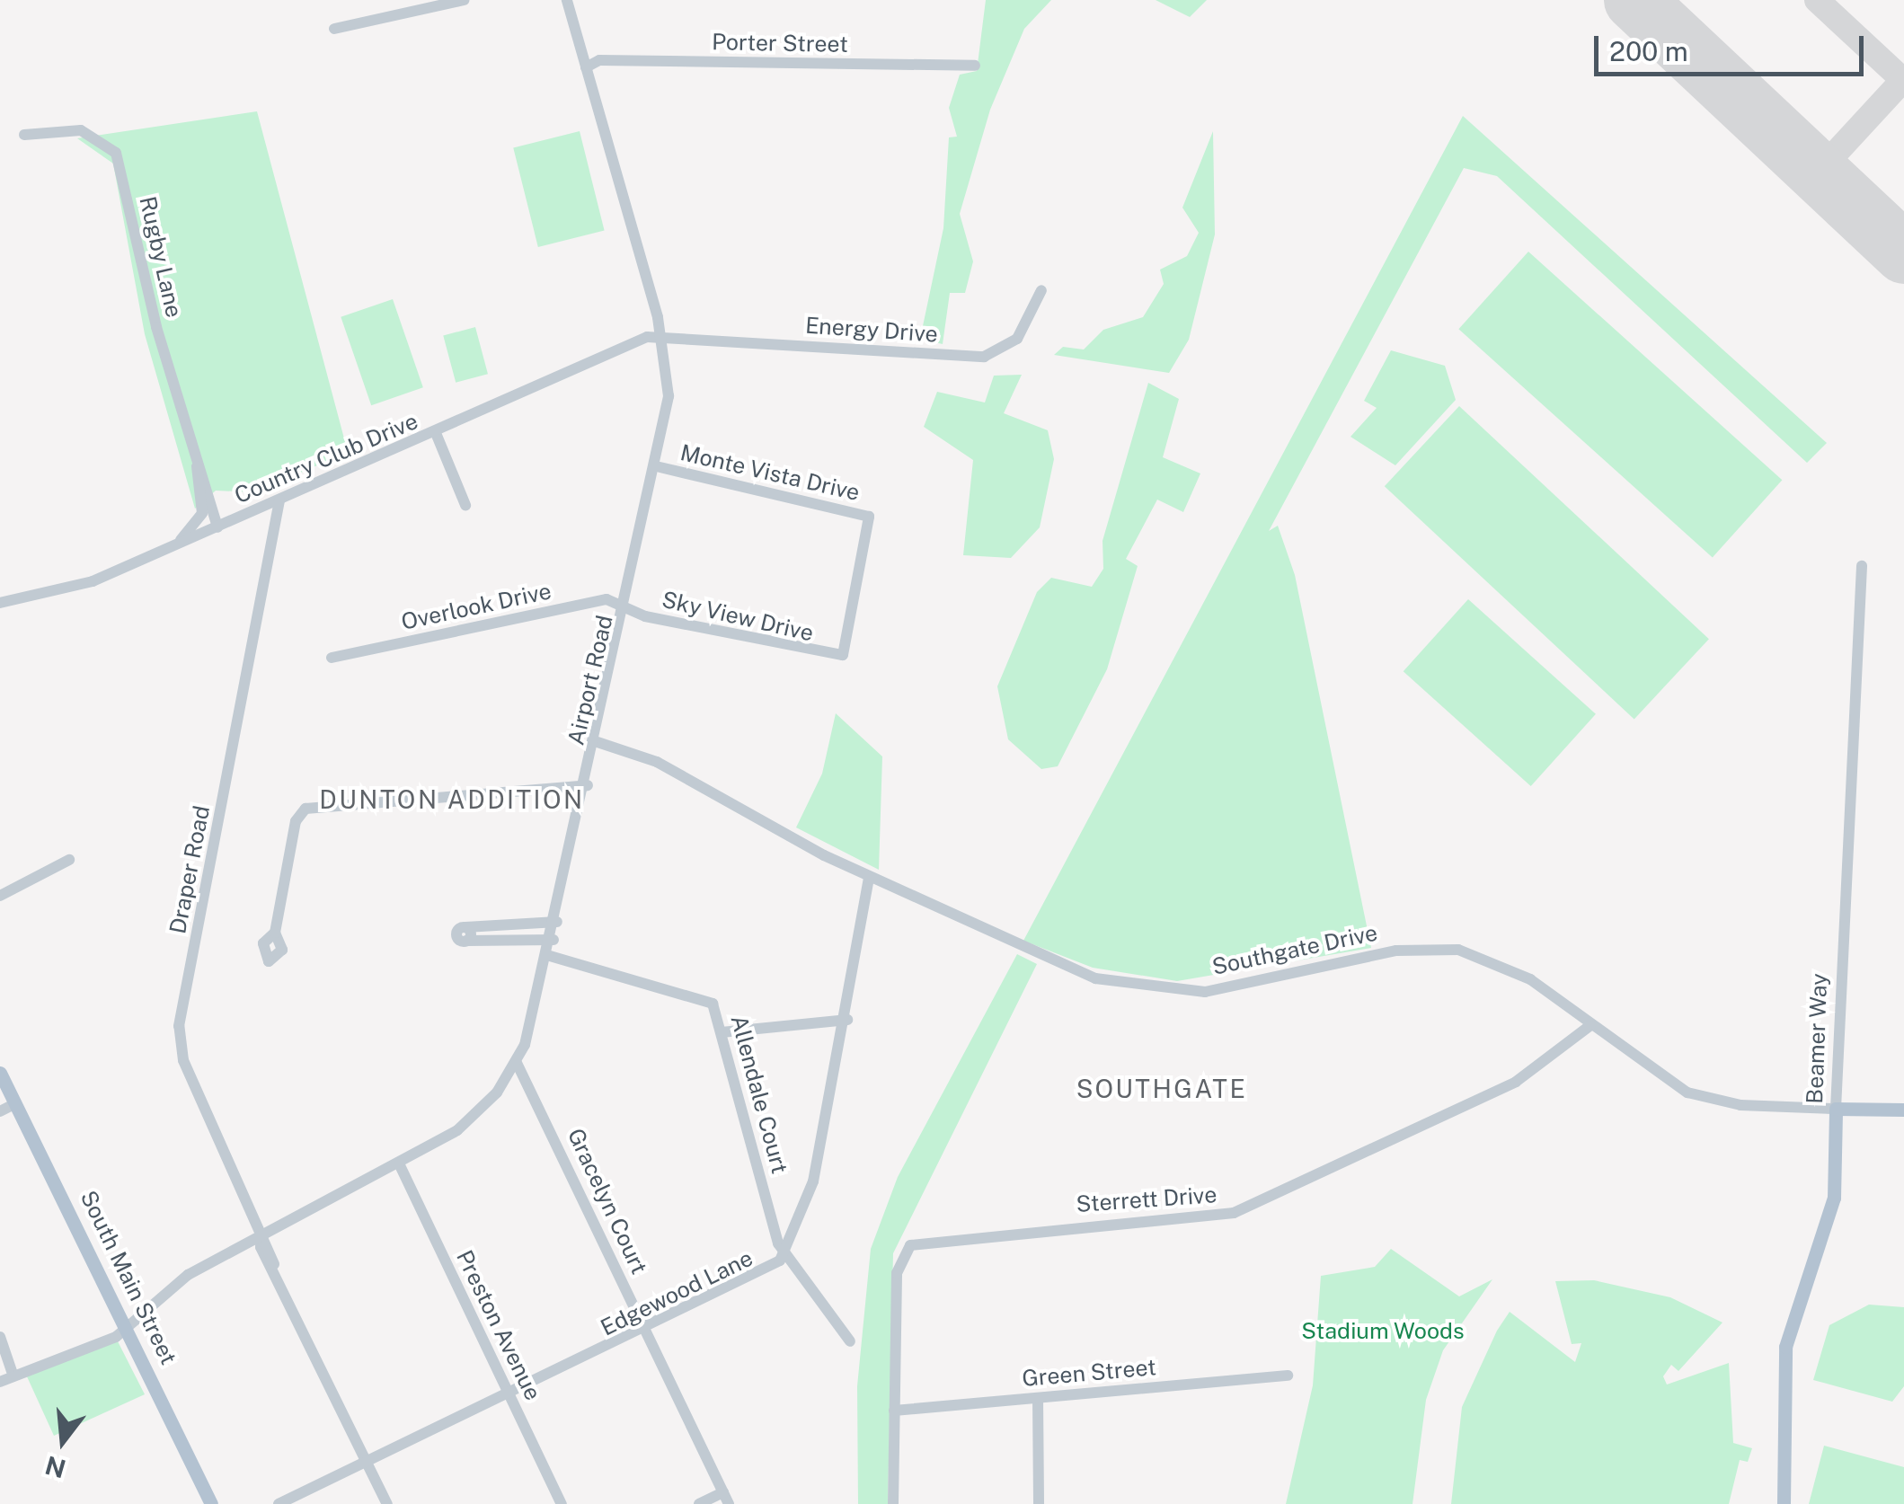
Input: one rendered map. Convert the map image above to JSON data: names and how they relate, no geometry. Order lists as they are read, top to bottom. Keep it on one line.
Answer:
{"streets":{"main road":["Southgate Drive","Beamer Way","South Main Street"],"street":["Porter Street","Rugby Lane","Energy Drive","Country Club Drive","Monte Vista Drive","Overlook Drive","Sky View Drive","Airport Road","Draper Road","Allendale Court","Sterrett Drive","Gracelyn Court","Edgewood Lane","Preston Avenue","Green Street"]},"crossings":[["Porter Street","Airport Road"],["Rugby Lane","Country Club Drive"],["Energy Drive","Country Club Drive"],["Energy Drive","Airport Road"],["Country Club Drive","Airport Road"],["Country Club Drive","Draper Road"],["Monte Vista Drive","Sky View Drive"],["Monte Vista Drive","Airport Road"],["Overlook Drive","Sky View Drive"],["Overlook Drive","Airport Road"],["Sky View Drive","Airport Road"],["Airport Road","Draper Road"],["Airport Road","Southgate Drive"],["Airport Road","Allendale Court"],["Airport Road","Gracelyn Court"],["Airport Road","South Main Street"],["Airport Road","Preston Avenue"],["Draper Road","Edgewood Lane"],["Southgate Drive","Beamer Way"],["Southgate Drive","Sterrett Drive"],["Southgate Drive","Edgewood Lane"],["Allendale Court","Edgewood Lane"],["Sterrett Drive","Green Street"],["Gracelyn Court","Edgewood Lane"],["Edgewood Lane","Preston Avenue"]],"districts":["DUNTON ADDITION","SOUTHGATE"],"parks":["Stadium Woods"],"scale_bar":"200 m","north":"bottom"}
